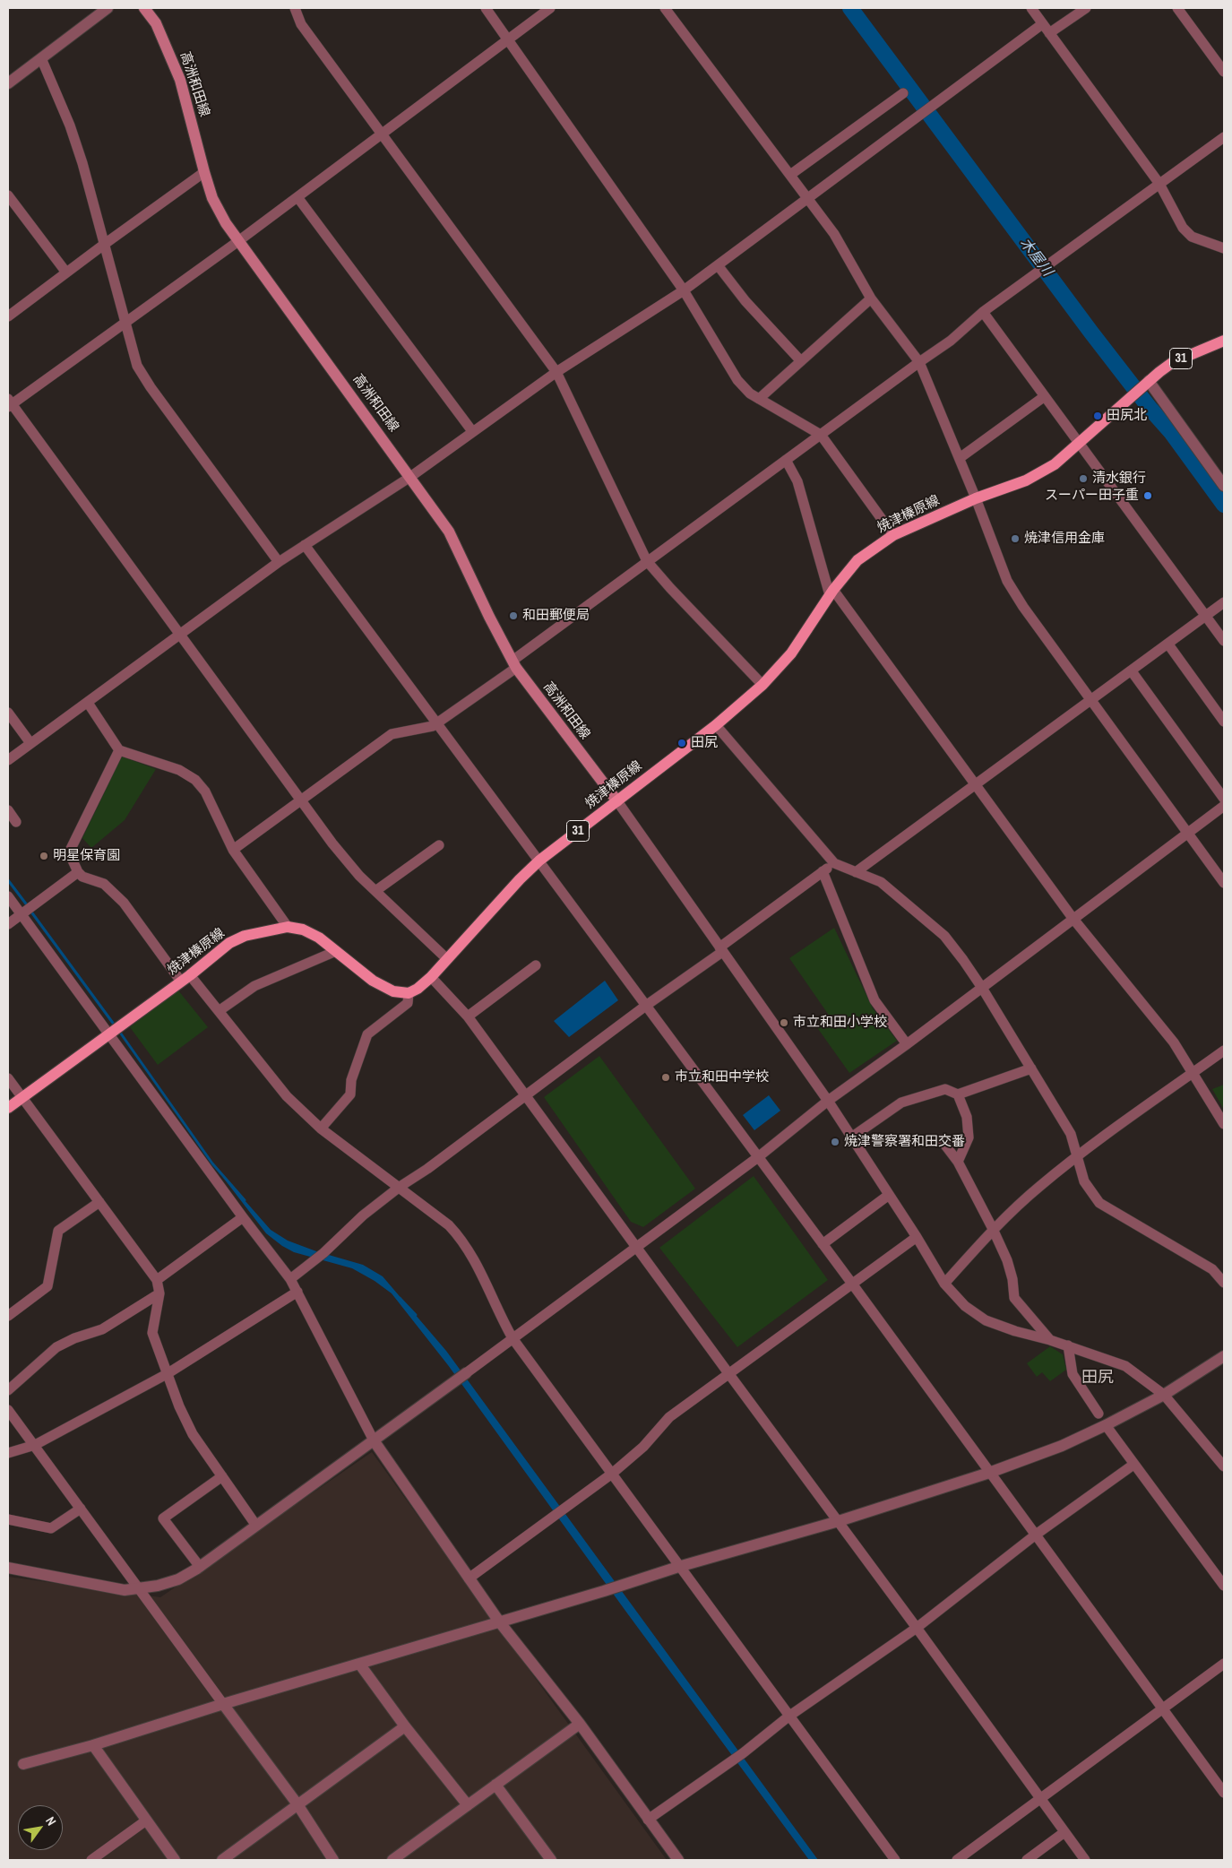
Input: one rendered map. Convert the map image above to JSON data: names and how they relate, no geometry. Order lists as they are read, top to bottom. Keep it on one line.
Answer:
{"streets":{"main road":["高洲和田線","31","焼津榛原線"]},"crossings":[["高洲和田線","焼津榛原線"]],"districts":["田尻"],"water":["木屋川"],"places":["田尻北","清水銀行","スーパー田子重","焼津信用金庫","和田郵便局","田尻","明星保育園","市立和田小学校","市立和田中学校","焼津警察署和田交番"],"north":"top right"}
